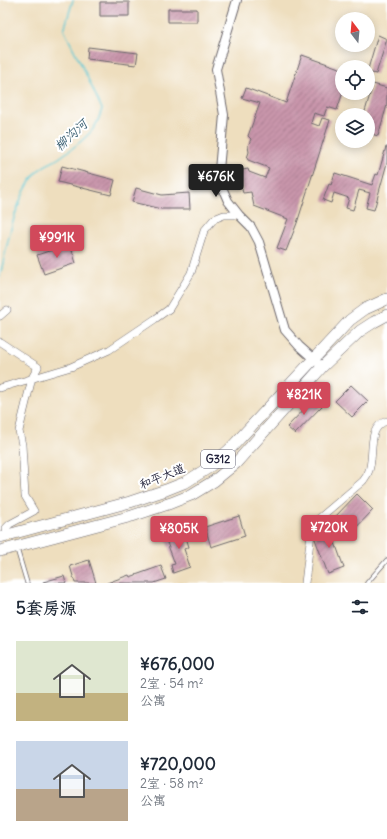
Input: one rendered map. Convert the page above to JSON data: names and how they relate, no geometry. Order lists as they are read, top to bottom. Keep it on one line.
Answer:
{"streets":{"highway":["G312","和平大道"]},"water":["柳沟河"],"north":"top","page":{"price":["¥676K","¥991K","¥821K","¥720K","¥805K"],"heading":"5套房源","list":[{"name":"¥676,000","note":"2室 · 54 m² · 公寓"},{"name":"¥720,000","note":"2室 · 58 m² · 公寓"}]}}
